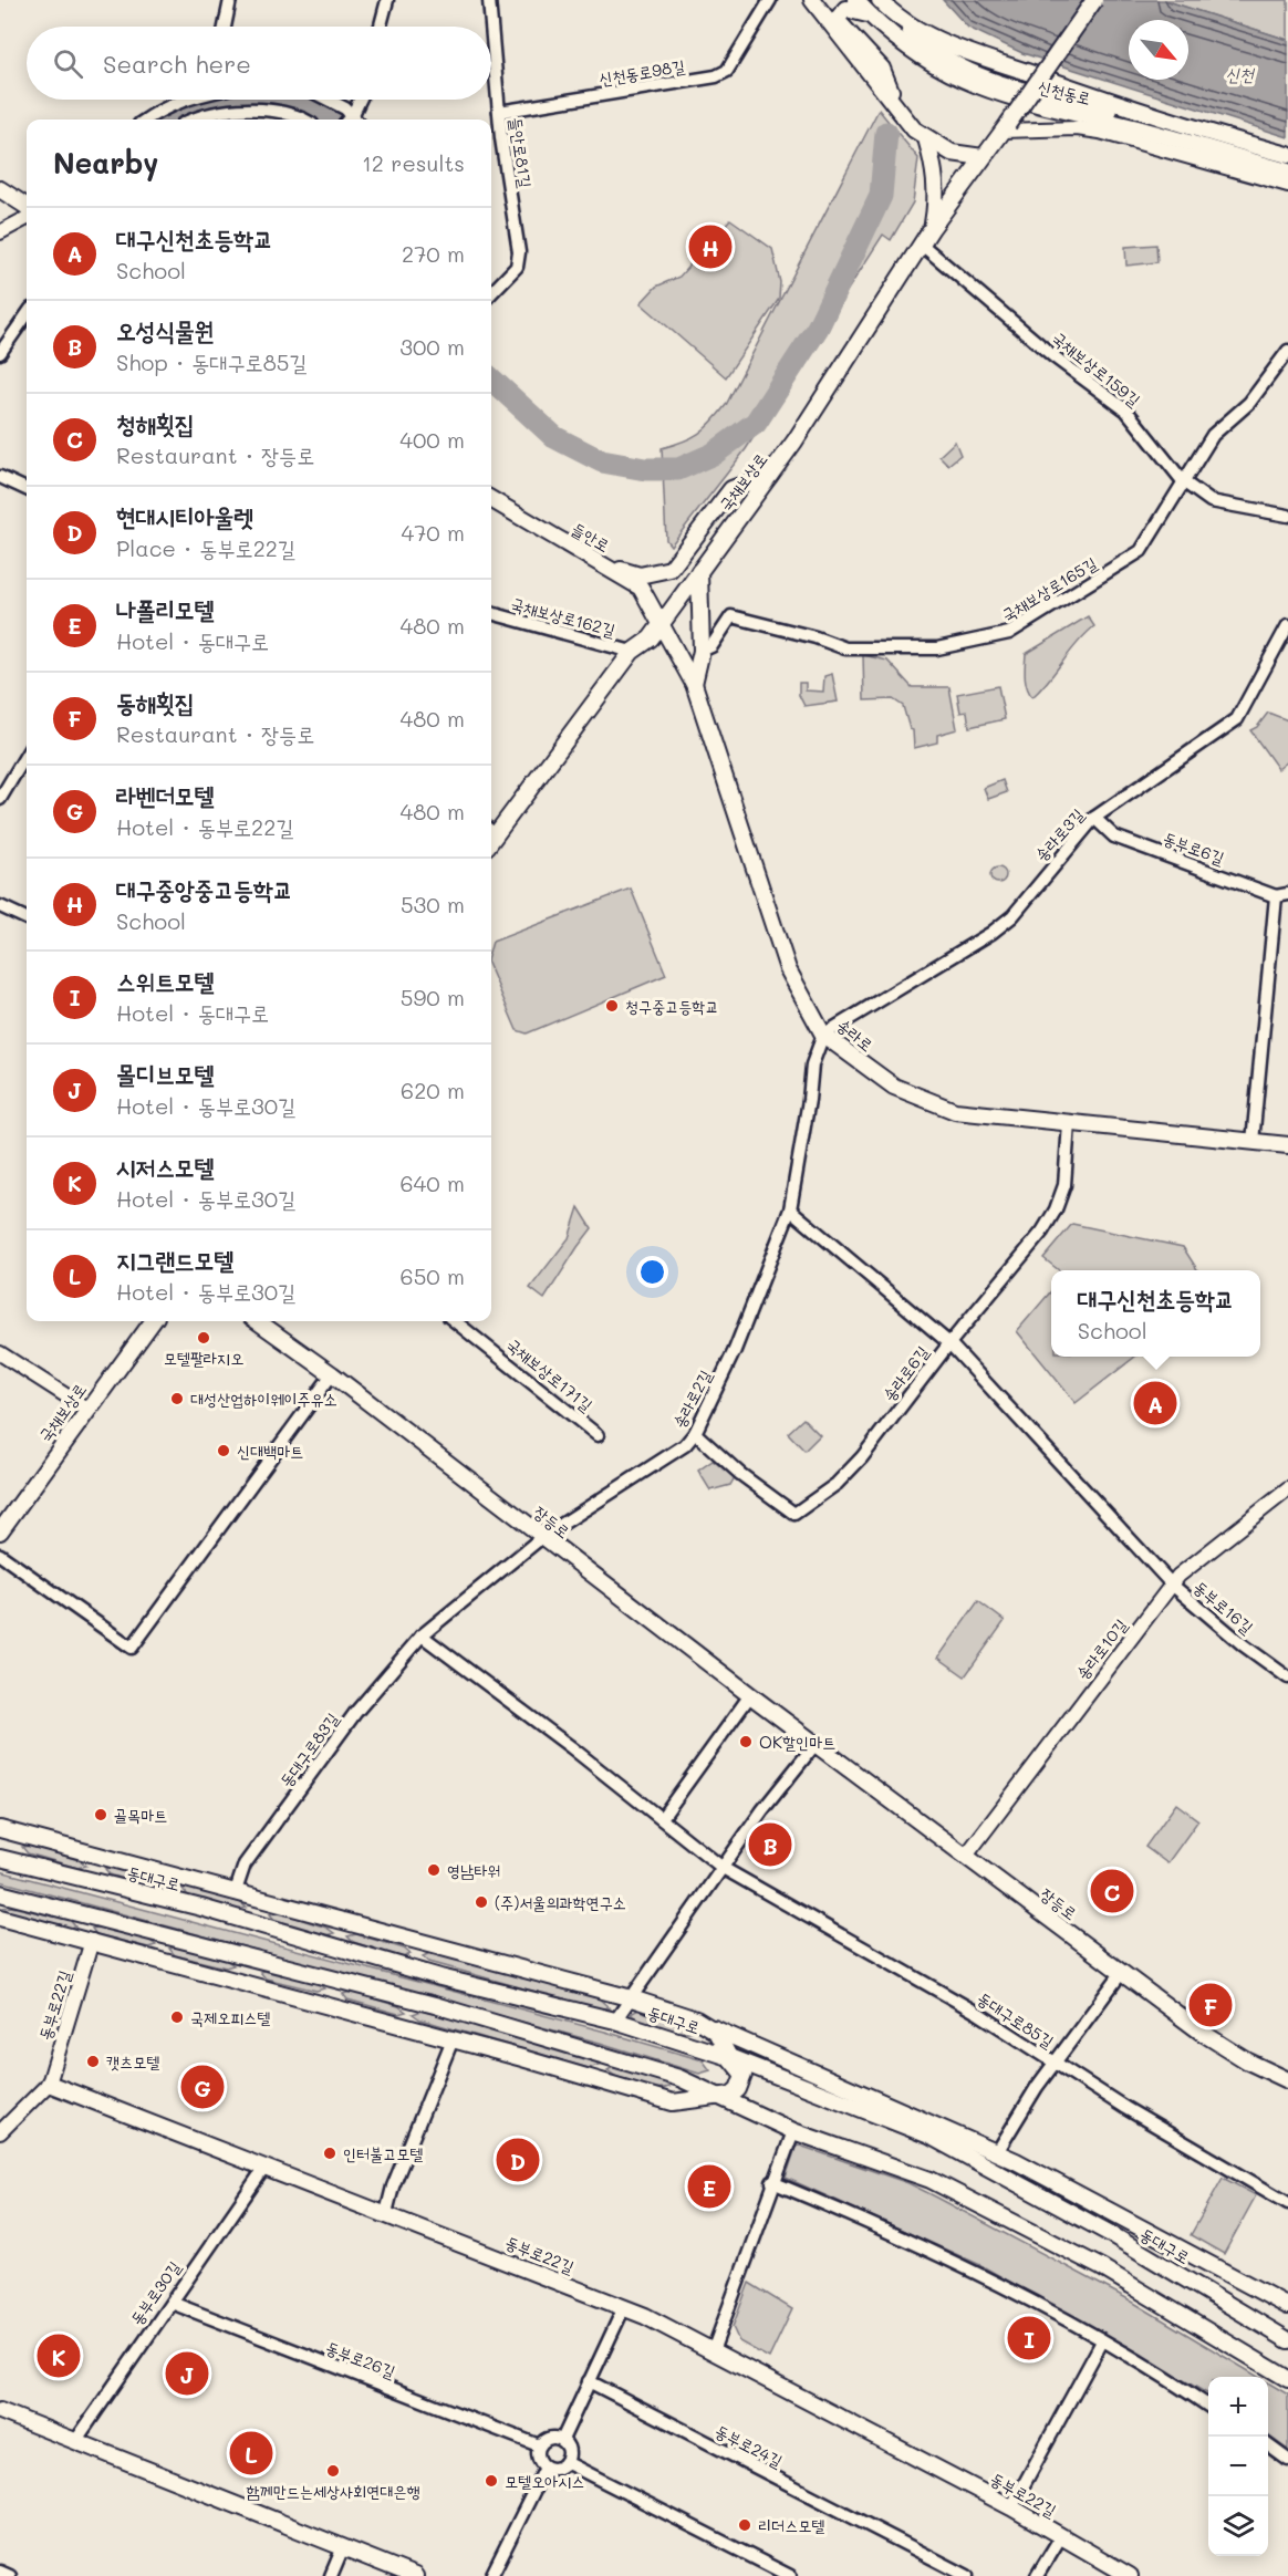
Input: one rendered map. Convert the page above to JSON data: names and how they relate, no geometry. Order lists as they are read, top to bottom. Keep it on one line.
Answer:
{"streets":{"main road":["신천동로","국채보상로","들안로","송라로","장등로","동대구로","동부로22길"],"street":["신천동로98길","들안로81길","국채보상로159길","국채보상로165길","국채보상로162길","송라로3길","동부로6길","송라로6길","국채보상로171길","송라로2길","동부로16길","송라로10길","동대구로83길","동대구로85길","동부로30길","동부로26길","동부로24길"]},"crossings":[["신천동로98길","들안로81길"],["신천동로","국채보상로"],["국채보상로159길","국채보상로"],["국채보상로159길","국채보상로165길"],["국채보상로","들안로"],["국채보상로","국채보상로162길"],["국채보상로","송라로"],["들안로","송라로"],["송라로3길","동부로6길"],["송라로3길","송라로"],["송라로3길","송라로2길"],["송라로","송라로6길"],["송라로","송라로2길"],["송라로6길","송라로2길"],["송라로6길","동부로16길"],["송라로2길","장등로"],["송라로2길","동대구로83길"],["장등로","송라로10길"],["장등로","동대구로83길"],["동부로16길","송라로10길"],["동부로22길","동부로30길"],["동부로30길","동부로26길"]],"water":["신천"],"places":["청구중고등학교","모텔팔라지오","대성산업하이웨이주유소","신대백마트","OK할인마트","골목마트","영남타워","(주)서울의과학연구소","국제오피스텔","캣츠모텔","인터불고모텔","함께만드는세상사회연대은행","모텔오아시스","리더스모텔"],"north":"bottom right","page":{"search":"Search here","heading":["Nearby","12 results"],"list":[{"mark":"A","name":"대구신천초등학교","note":"School","value":"270 m"},{"mark":"B","name":"오성식물원","note":"Shop · 동대구로85길","value":"300 m"},{"mark":"C","name":"청해횟집","note":"Restaurant · 장등로","value":"400 m"},{"mark":"D","name":"현대시티아울렛","note":"Place · 동부로22길","value":"470 m"},{"mark":"E","name":"나폴리모텔","note":"Hotel · 동대구로","value":"480 m"},{"mark":"F","name":"동해횟집","note":"Restaurant · 장등로","value":"480 m"},{"mark":"G","name":"라벤더모텔","note":"Hotel · 동부로22길","value":"480 m"},{"mark":"H","name":"대구중앙중고등학교","note":"School","value":"530 m"},{"mark":"I","name":"스위트모텔","note":"Hotel · 동대구로","value":"590 m"},{"mark":"J","name":"몰디브모텔","note":"Hotel · 동부로30길","value":"620 m"},{"mark":"K","name":"시저스모텔","note":"Hotel · 동부로30길","value":"640 m"},{"mark":"L","name":"지그랜드모텔","note":"Hotel · 동부로30길","value":"650 m"}],"pins":["H","A","B","C","F","G","D","E","I","K","J","L"],"popup":["대구신천초등학교","School"],"map_buttons":["+","−"]}}
